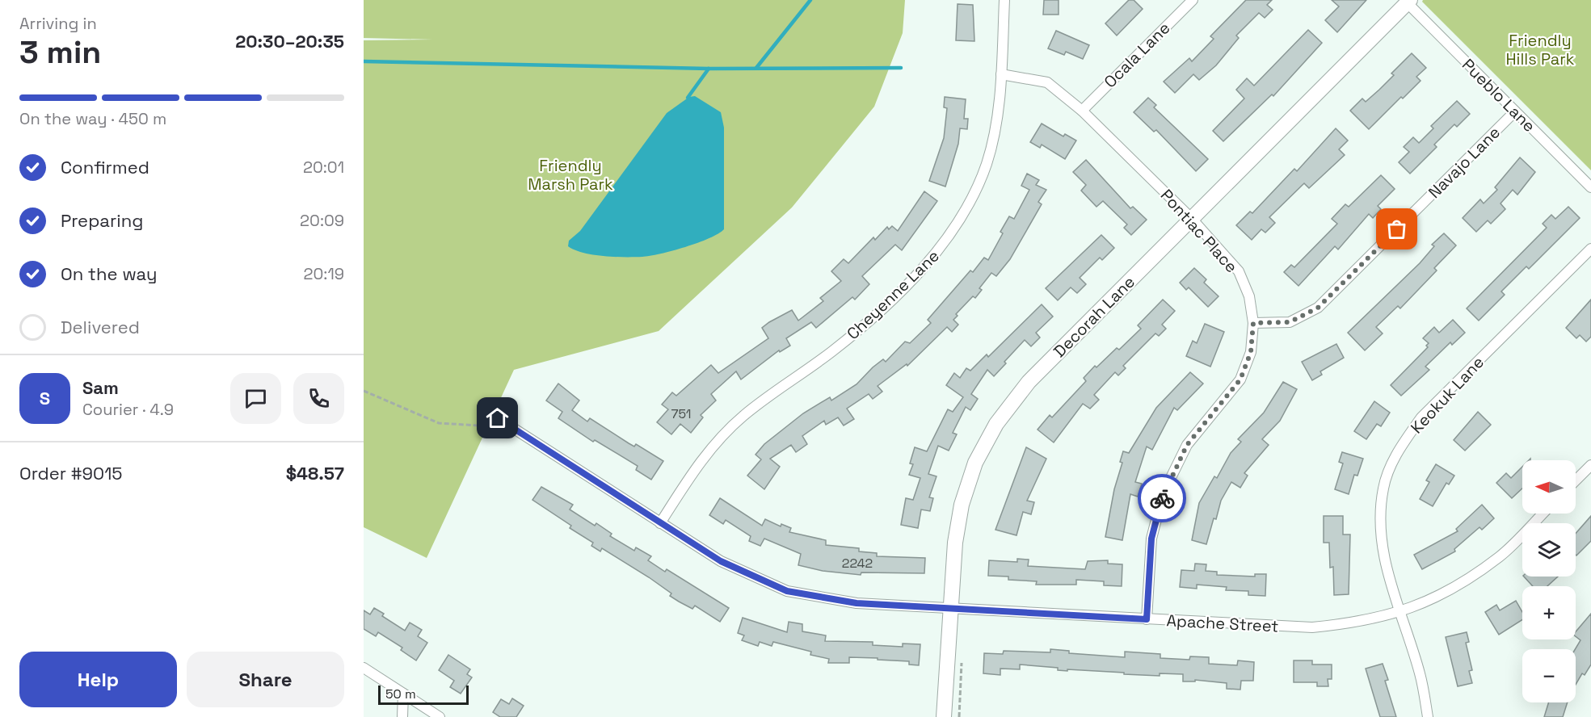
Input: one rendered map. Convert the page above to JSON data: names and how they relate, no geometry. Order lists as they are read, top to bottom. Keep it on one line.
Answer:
{"streets":{"street":["Ocala Lane","Pueblo Lane","Navajo Lane","Pontiac Place","Cheyenne Lane","Decorah Lane","Keokuk Lane","Apache Street"]},"crossings":[["Ocala Lane","Pontiac Place"],["Pueblo Lane","Navajo Lane"],["Pueblo Lane","Decorah Lane"],["Navajo Lane","Pontiac Place"],["Pontiac Place","Cheyenne Lane"],["Pontiac Place","Decorah Lane"],["Pontiac Place","Apache Street"],["Cheyenne Lane","Apache Street"],["Decorah Lane","Apache Street"],["Keokuk Lane","Apache Street"]],"parks":["Friendly Hills Park","Friendly Marsh Park"],"house_numbers":["751","2242"],"scale_bar":"50 m","north":"left","page":{"heading":["3 min","Arriving in","20:30–20:35"],"panel":["Sam","Courier · 4.9","Order #9015","$48.57"],"bar":"On the way · 450 m","list":[["Confirmed","20:01"],["Preparing","20:09"],["On the way","20:19"],"Delivered"],"round":"S","map_buttons":["+","−"],"buttons":["Help","Share"],"scale":"50 m"}}
